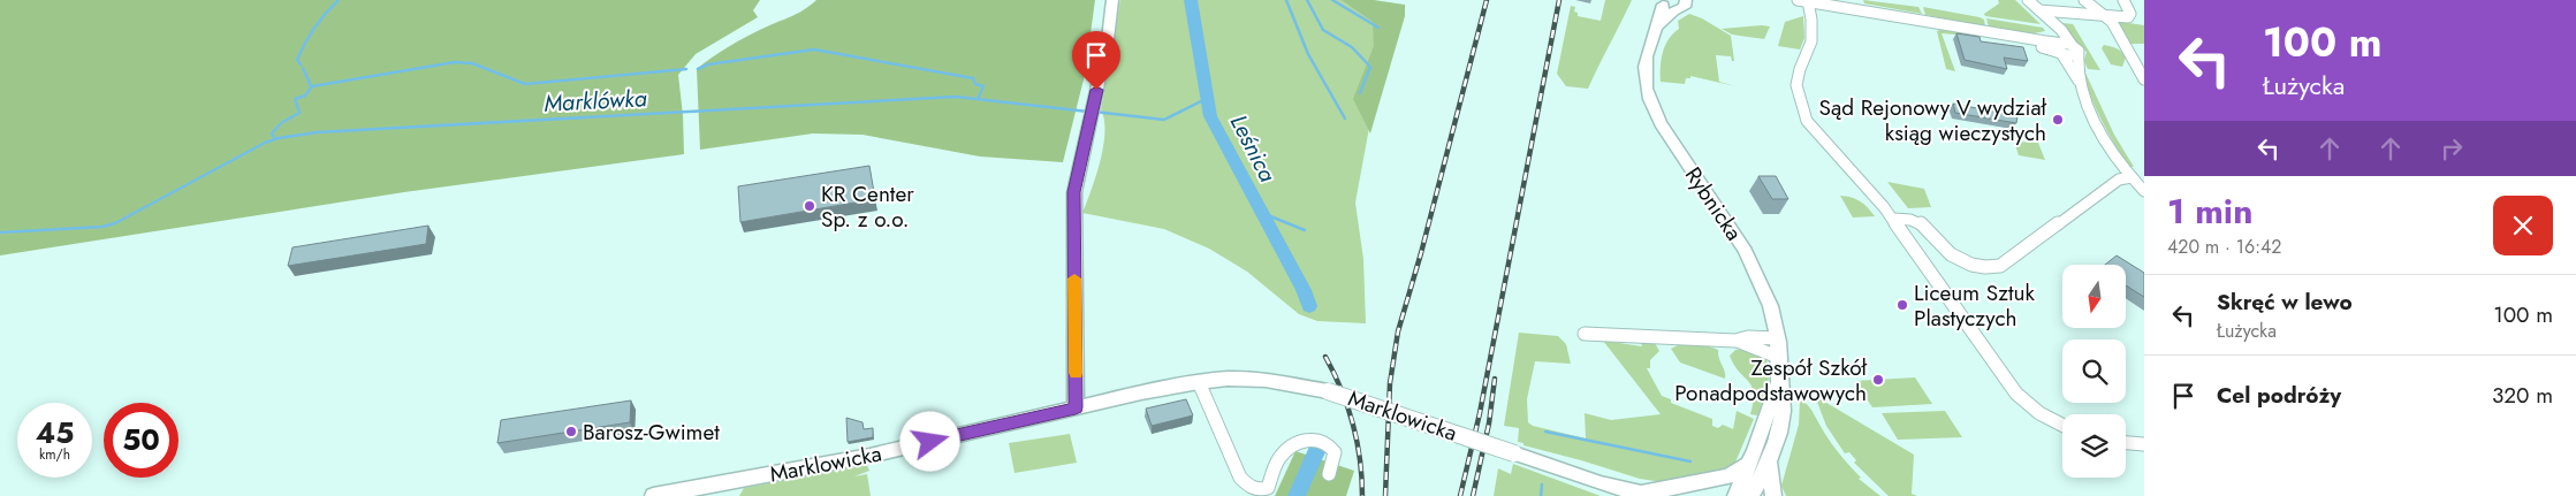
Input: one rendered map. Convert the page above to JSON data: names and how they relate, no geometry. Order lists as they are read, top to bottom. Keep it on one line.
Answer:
{"streets":{"main road":["Rybnicka","Marklowicka"]},"water":["Marklówka","Leśnica"],"places":["Sąd Rejonowy V wydział ksiąg wieczystych","KR Center Sp. z o.o.","Liceum Sztuk Plastyczych","Zespół Szkół Ponadpodstawowych","Barosz-Gwimet"],"north":"bottom","page":{"turn":["100 m","Łużycka"],"heading":["1 min","420 m · 16:42"],"list":[{"name":"Skręć w lewo","note":"Łużycka","value":"100 m"},{"name":"Cel podróży","value":"320 m"}],"speed":"45 km/h","limit":"50"}}
